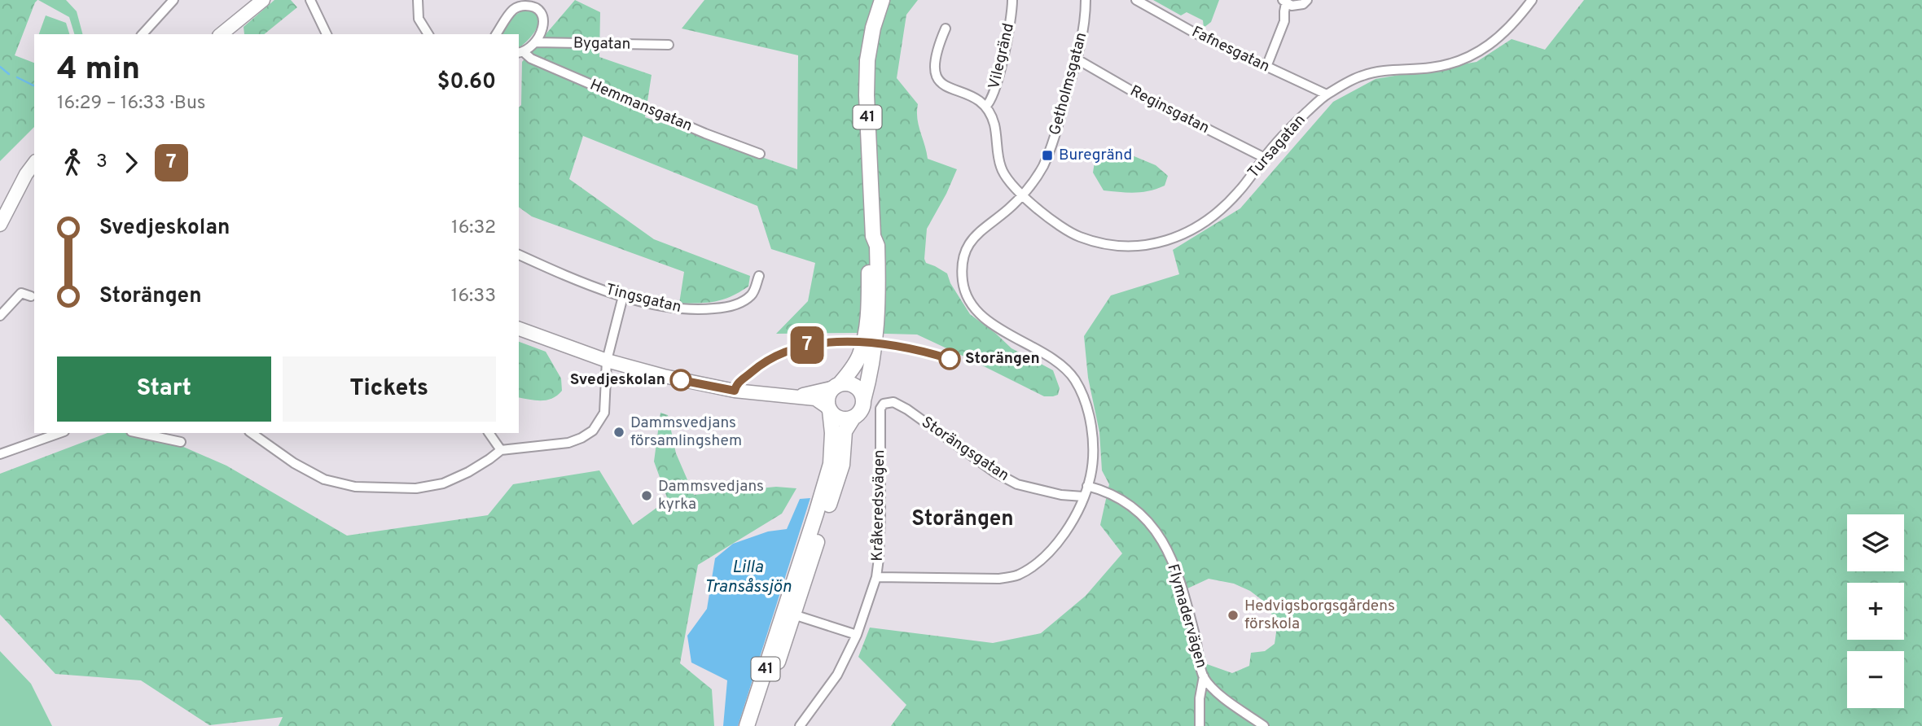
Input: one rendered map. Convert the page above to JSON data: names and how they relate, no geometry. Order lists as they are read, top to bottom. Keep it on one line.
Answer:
{"streets":{"main road":["41"],"street":["Bygatan","Fafnesgatan","Vilegränd","Getholmsgatan","Hemmansgatan","Reginsgatan","Tursagatan","Tingsgatan","Storängsgatan","Kråkeredsvägen","Flymadervägen"]},"crossings":[["Fafnesgatan","Tursagatan"],["Vilegränd","Tursagatan"],["Getholmsgatan","Reginsgatan"],["Getholmsgatan","Tursagatan"],["Getholmsgatan","Storängsgatan"],["Getholmsgatan","Kråkeredsvägen"],["Getholmsgatan","Flymadervägen"],["Reginsgatan","Tursagatan"],["Storängsgatan","Kråkeredsvägen"]],"districts":["Storängen"],"water":["Lilla Transåssjön"],"places":{"transit":["Buregränd"],"other":["Storängen","Svedjeskolan","Dammsvedjans församlingshem","Dammsvedjans kyrka","Hedvigsborgsgårdens förskola"]},"lines":["bus line 7"],"page":{"on_map":"7","heading":["4 min","16:29 – 16:33 · Bus","$0.60"],"legs":["3","7"],"list":[{"name":"Svedjeskolan","value":"16:32"},{"name":"Storängen","value":"16:33"}],"buttons":["Start","Tickets"],"map_buttons":["+","−"]}}
